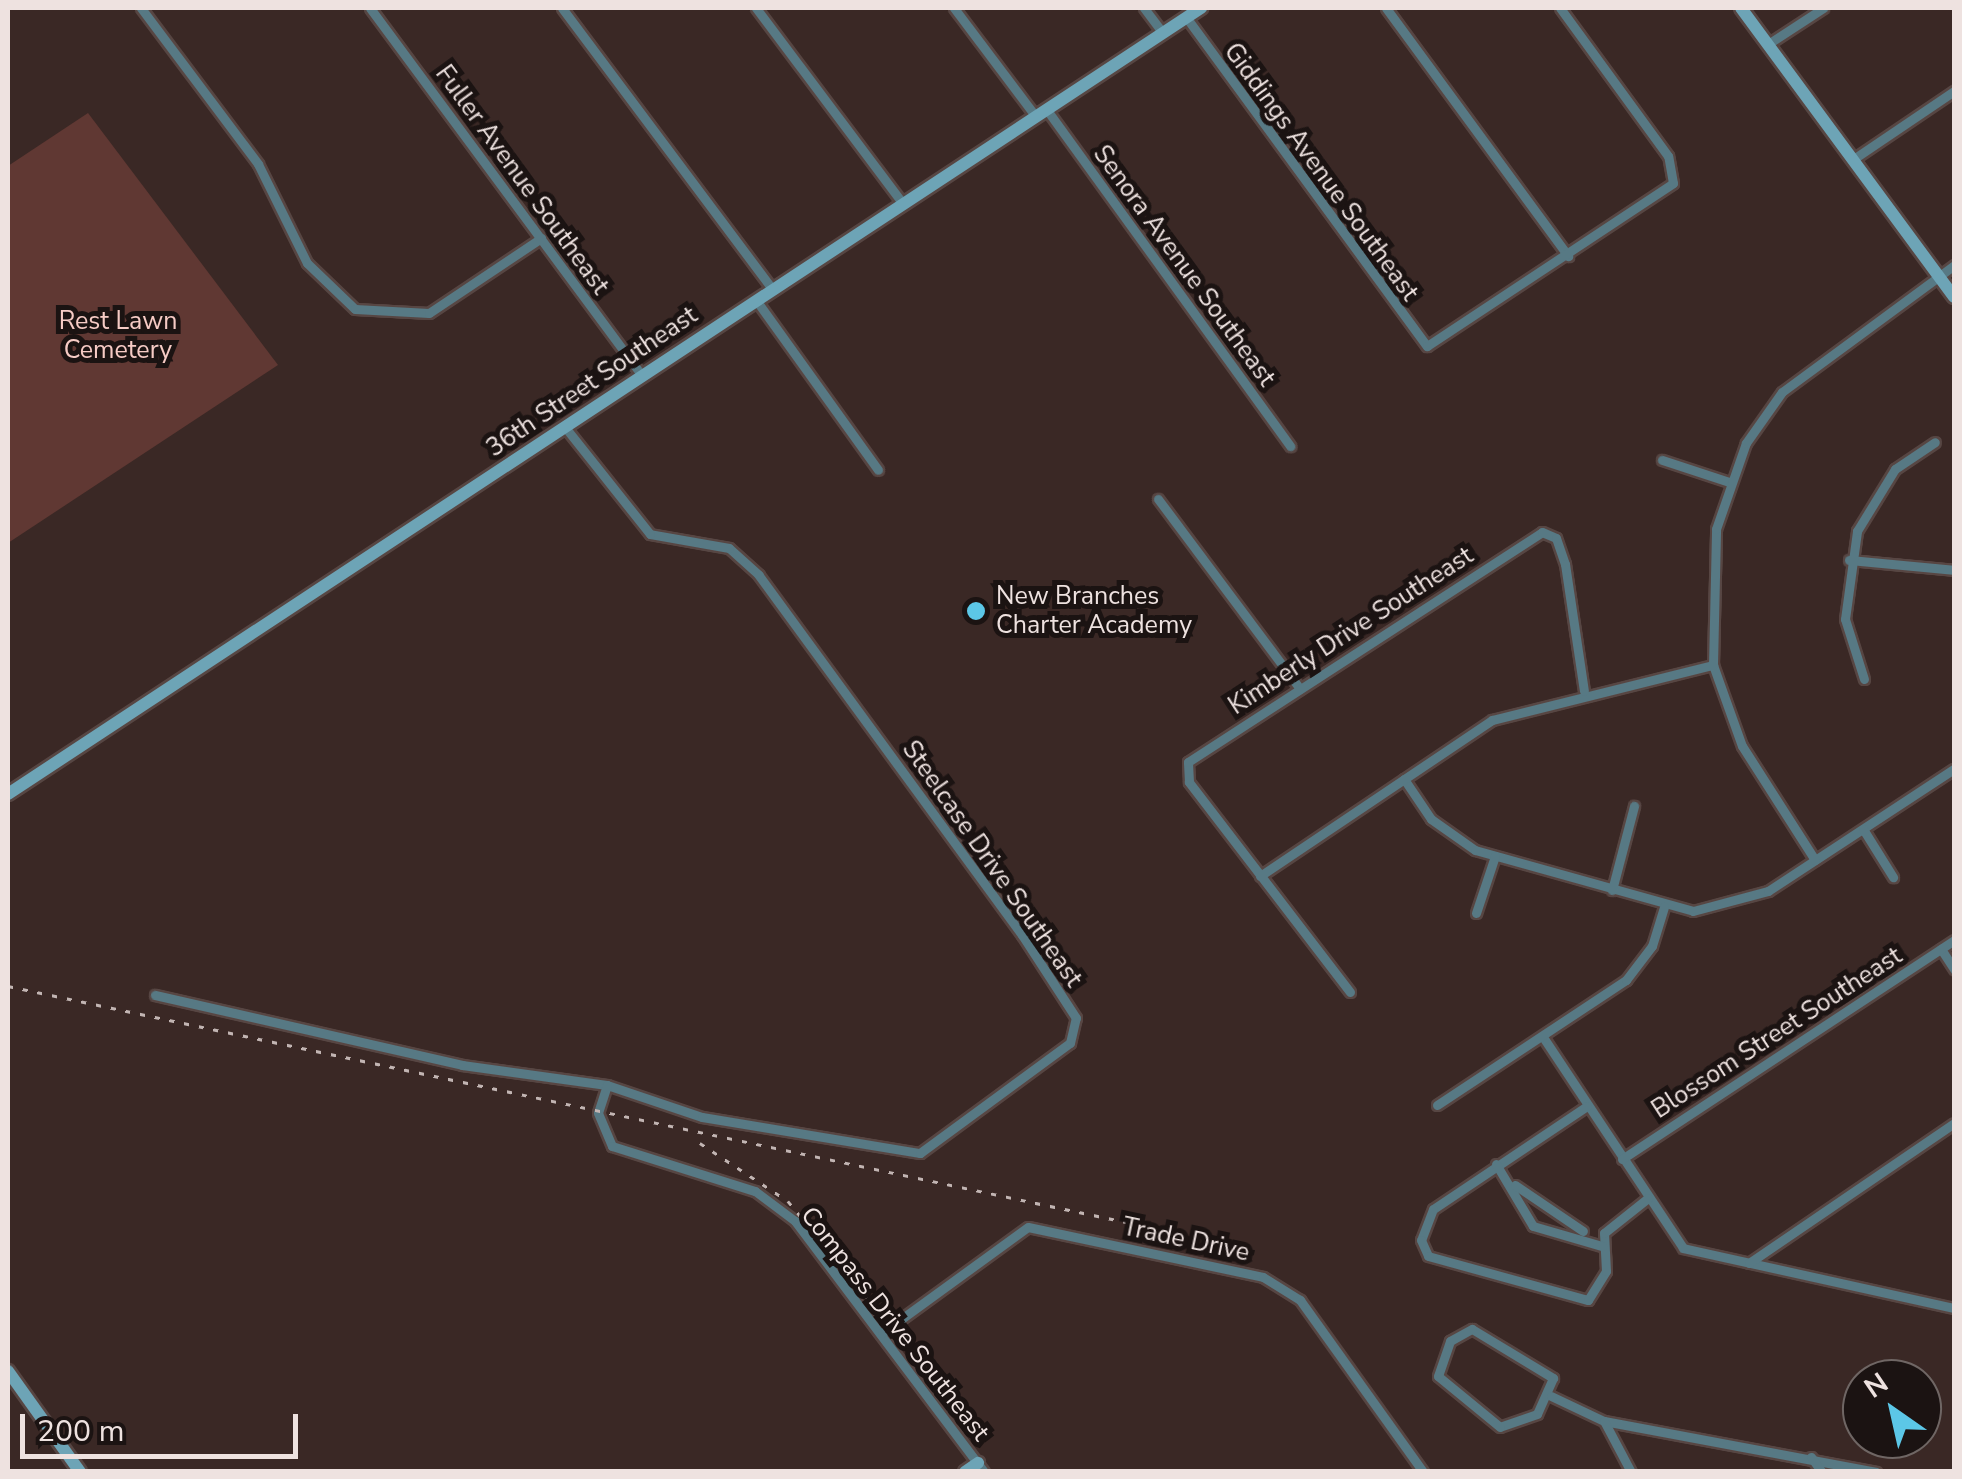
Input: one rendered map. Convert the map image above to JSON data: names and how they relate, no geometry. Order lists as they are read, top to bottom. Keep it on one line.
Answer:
{"streets":{"street":["Giddings Avenue Southeast","Fuller Avenue Southeast","Senora Avenue Southeast","36th Street Southeast","Kimberly Drive Southeast","Steelcase Drive Southeast","Blossom Street Southeast","Trade Drive","Compass Drive Southeast"]},"crossings":[["Giddings Avenue Southeast","36th Street Southeast"],["Fuller Avenue Southeast","36th Street Southeast"],["Senora Avenue Southeast","36th Street Southeast"],["36th Street Southeast","Steelcase Drive Southeast"],["Steelcase Drive Southeast","Compass Drive Southeast"],["Trade Drive","Compass Drive Southeast"]],"parks":["Rest Lawn Cemetery"],"places":["New Branches Charter Academy"],"scale_bar":"200 m","north":"top left"}
